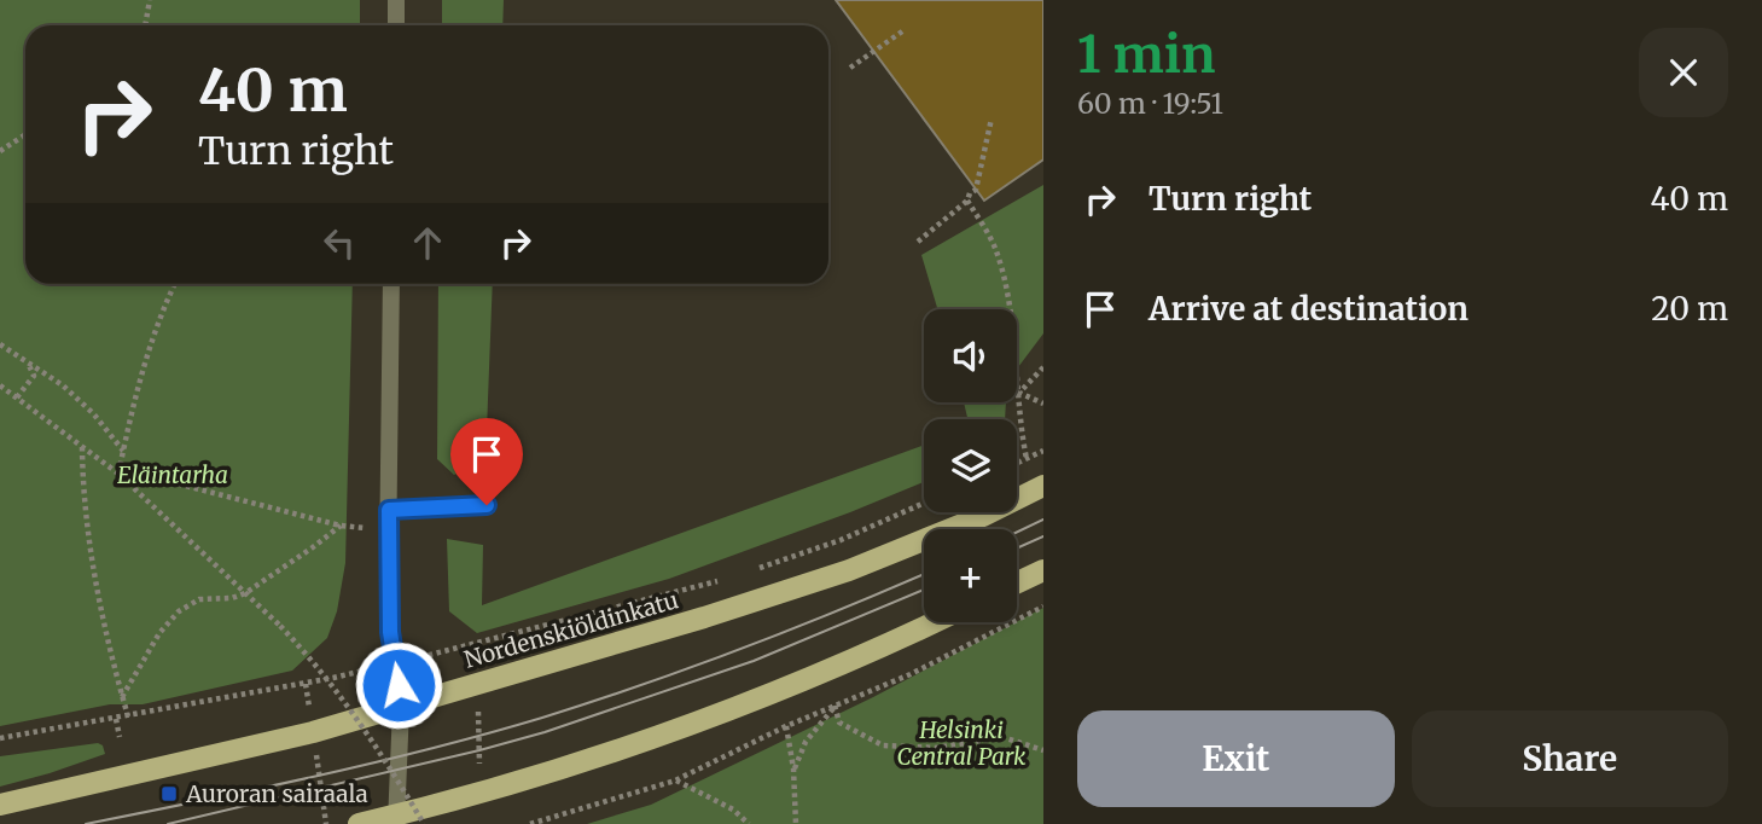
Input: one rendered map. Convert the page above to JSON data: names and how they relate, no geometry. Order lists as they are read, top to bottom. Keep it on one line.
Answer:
{"streets":{"main road":["Nordenskiöldinkatu"]},"parks":["Eläintarha","Helsinki Central Park"],"places":{"transit":["Auroran sairaala"]},"page":{"heading":["1 min","60 m · 19:51"],"turn":["40 m","Turn right"],"list":[{"name":"Turn right","value":"40 m"},{"name":"Arrive at destination","value":"20 m"}],"map_buttons":"+","buttons":["Exit","Share"]}}
